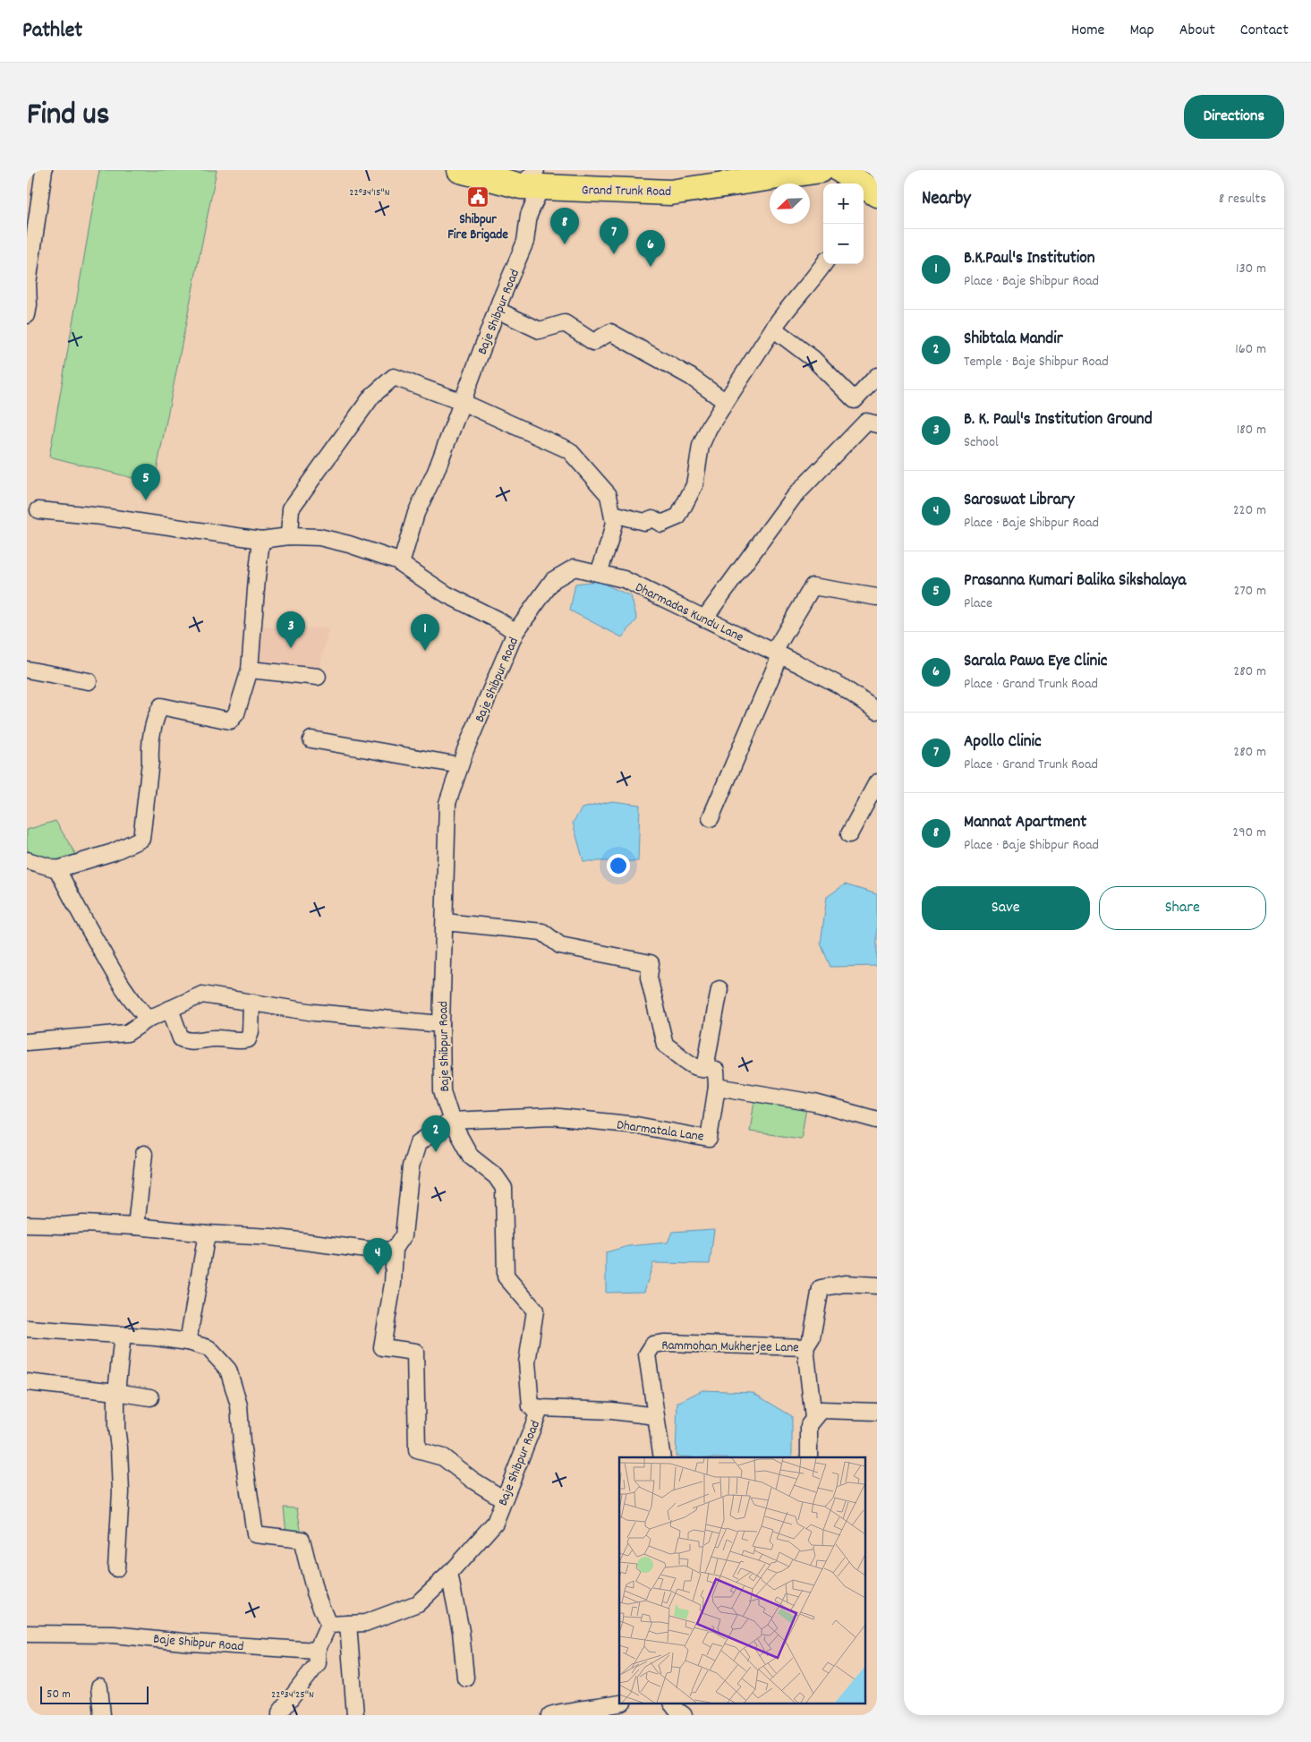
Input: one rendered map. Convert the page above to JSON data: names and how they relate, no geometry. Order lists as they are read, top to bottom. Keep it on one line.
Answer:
{"streets":{"main road":["Grand Trunk Road"],"street":["Baje Shibpur Road","Dharmadas Kundu Lane","Dharmatala Lane","Rammohan Mukherjee Lane"]},"crossings":[["Grand Trunk Road","Baje Shibpur Road"],["Baje Shibpur Road","Dharmadas Kundu Lane"],["Baje Shibpur Road","Dharmatala Lane"]],"places":{"public building":["Shibpur Fire Brigade"]},"scale_bar":"50 m","north":"bottom left","page":{"header":"Pathlet","nav":["Home","Map","About","Contact"],"title":"Find us","buttons":["Directions",["Save","Share"]],"heading":["Nearby","8 results"],"map_buttons":["+","−"],"pins":["8","7","6","5","3","1","2","4"],"list":[{"mark":"1","name":"B.K.Paul's Institution","note":"Place · Baje Shibpur Road","value":"130 m"},{"mark":"2","name":"Shibtala Mandir","note":"Temple · Baje Shibpur Road","value":"160 m"},{"mark":"3","name":"B. K. Paul's Institution Ground","note":"School","value":"180 m"},{"mark":"4","name":"Saroswat Library","note":"Place · Baje Shibpur Road","value":"220 m"},{"mark":"5","name":"Prasanna Kumari Balika Sikshalaya","note":"Place","value":"270 m"},{"mark":"6","name":"Sarala Pawa Eye Clinic","note":"Place · Grand Trunk Road","value":"280 m"},{"mark":"7","name":"Apollo Clinic","note":"Place · Grand Trunk Road","value":"280 m"},{"mark":"8","name":"Mannat Apartment","note":"Place · Baje Shibpur Road","value":"290 m"}],"scale":"50 m"},"coordinates":["22°34'15\"N","22°34'25\"N"]}
